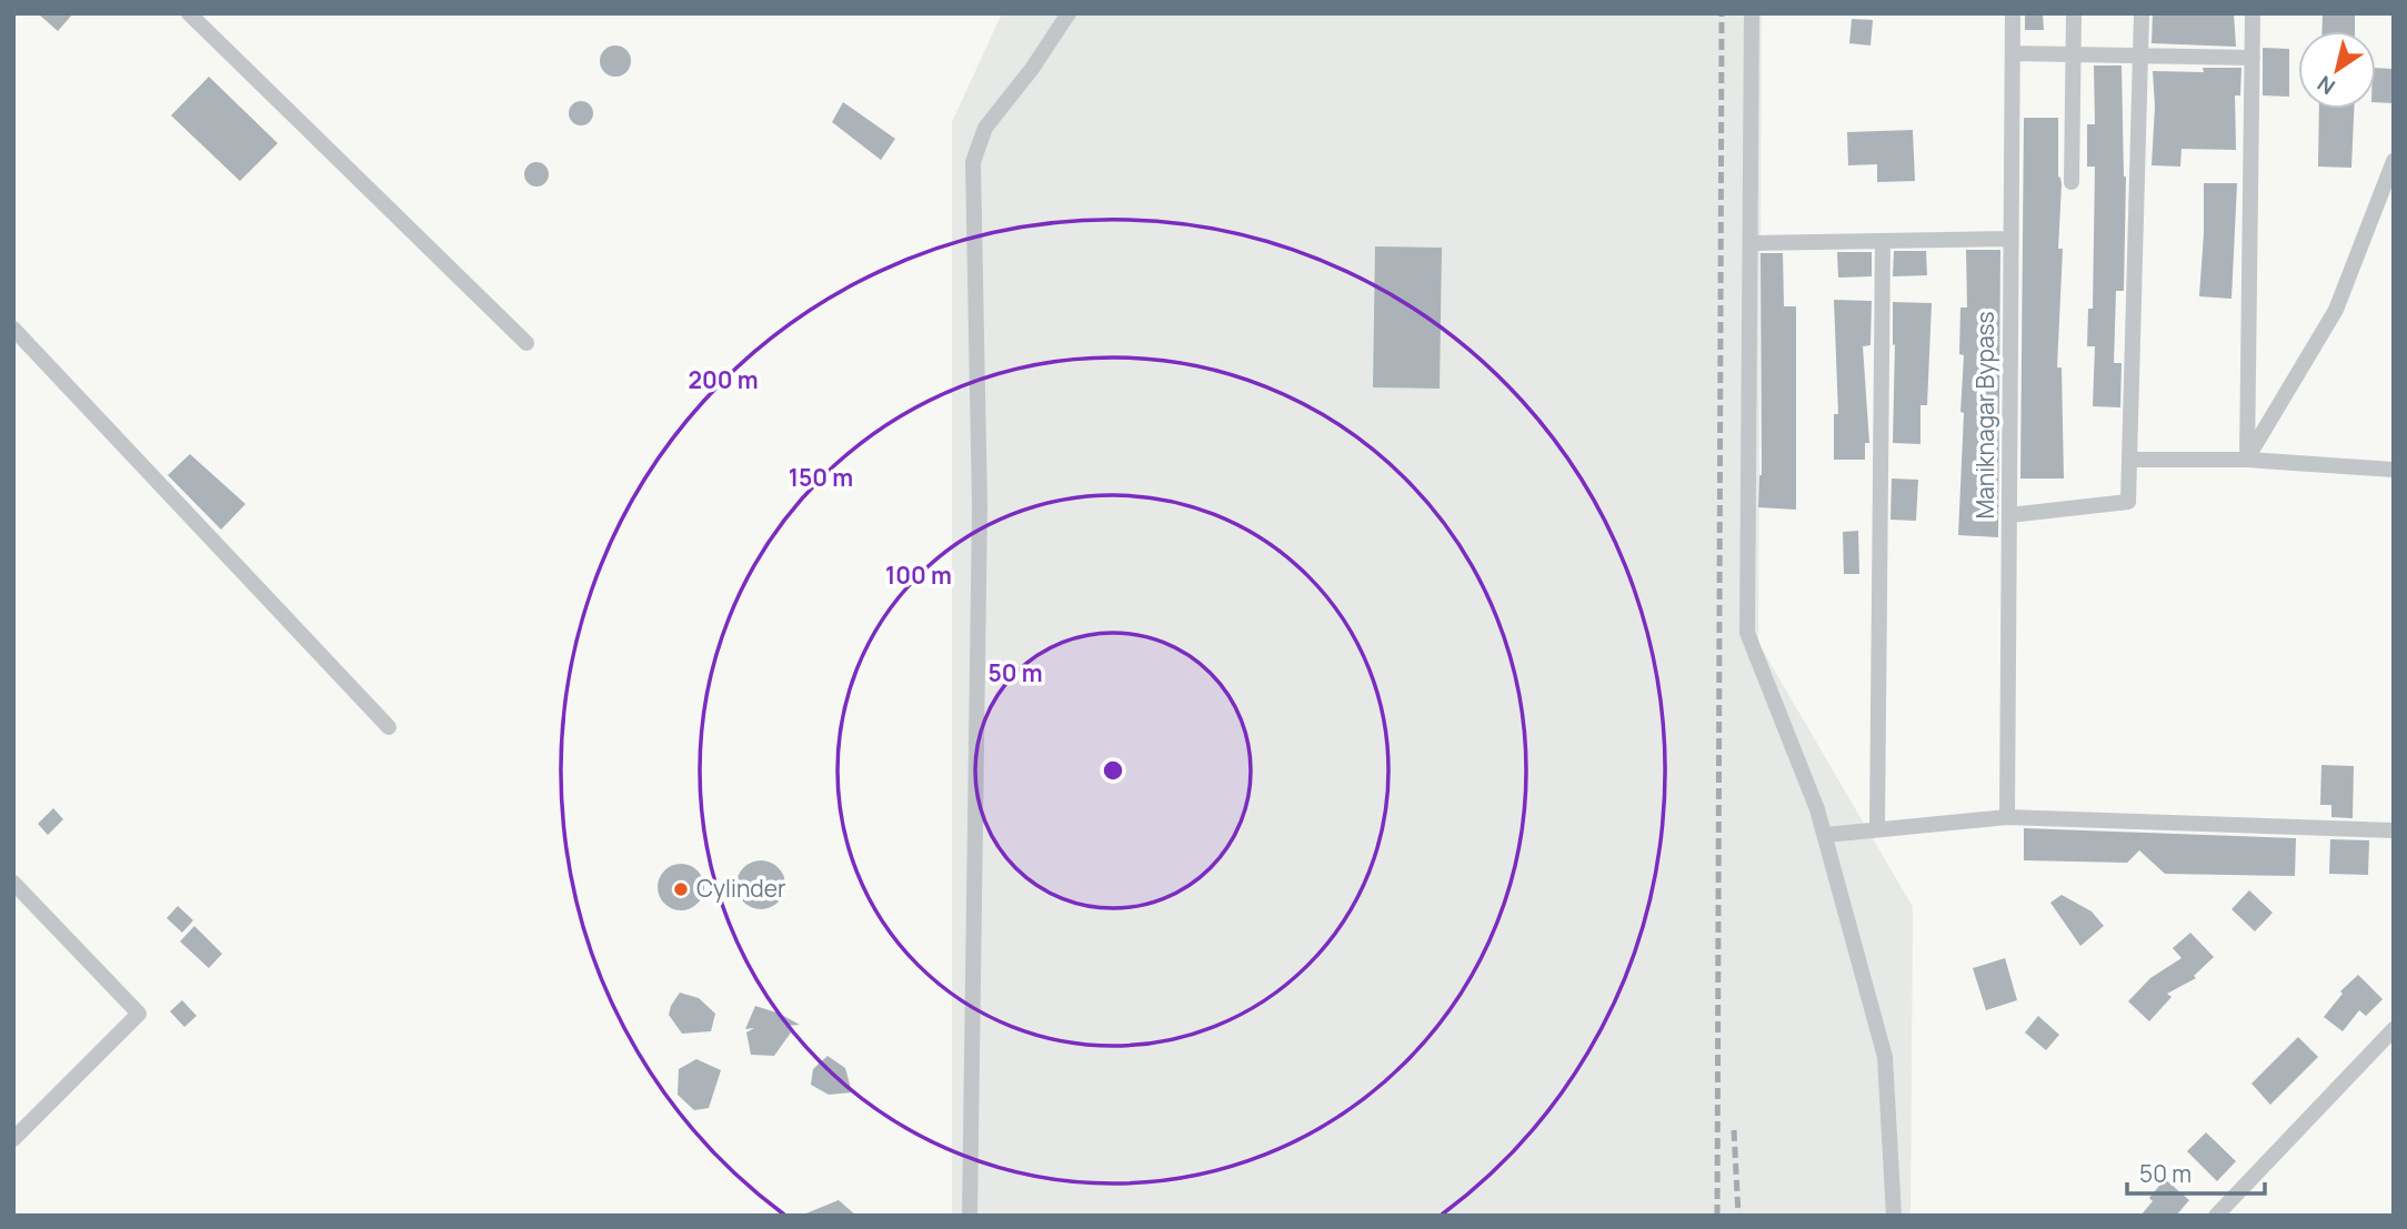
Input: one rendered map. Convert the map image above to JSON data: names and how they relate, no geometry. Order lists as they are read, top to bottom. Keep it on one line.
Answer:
{"streets":{"street":["Maniknagar Bypass"]},"places":["Cylinder"],"scale_bar":"50 m","north":"bottom left","rings":["200 m","150 m","100 m","50 m"]}
